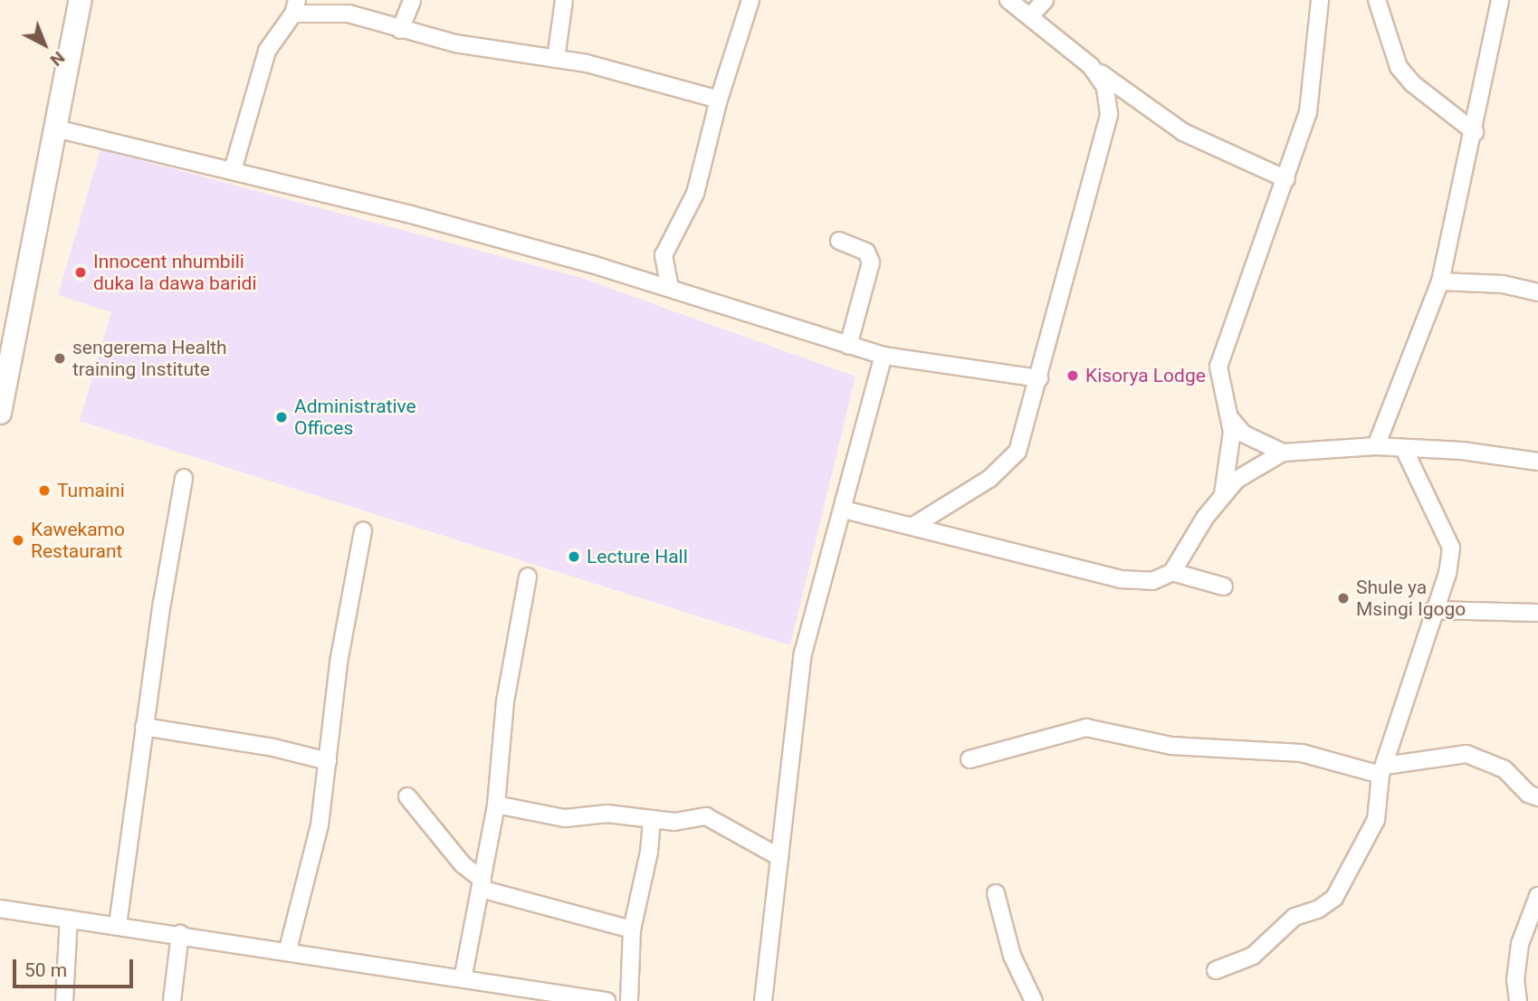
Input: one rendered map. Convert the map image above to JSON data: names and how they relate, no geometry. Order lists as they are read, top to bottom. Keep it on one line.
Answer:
{"places":["Innocent nhumbili duka la dawa baridi","sengerema Health training Institute","Kisorya Lodge","Administrative Offices","Tumaini","Kawekamo Restaurant","Lecture Hall","Shule ya Msingi Igogo"],"scale_bar":"50 m","north":"bottom right"}
